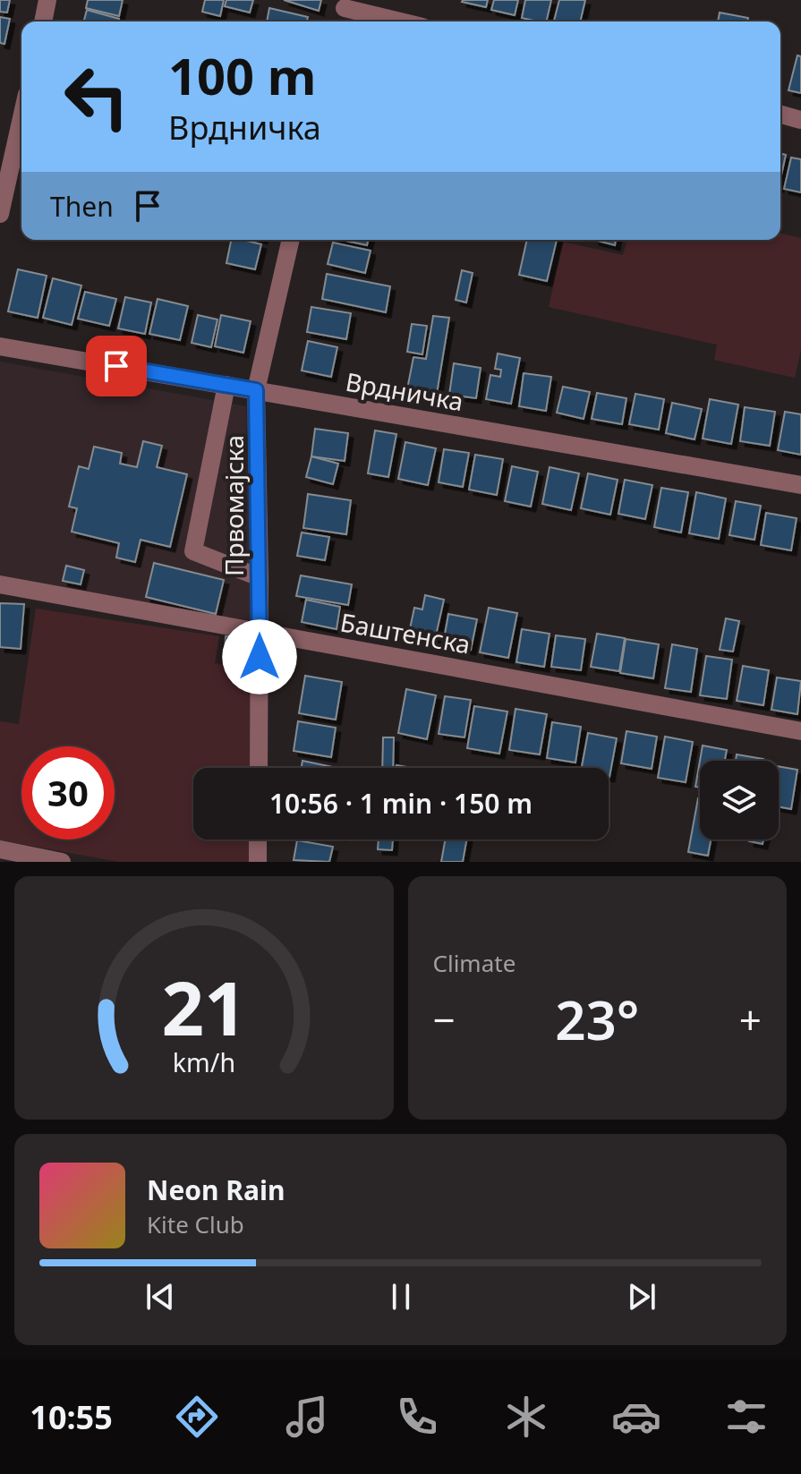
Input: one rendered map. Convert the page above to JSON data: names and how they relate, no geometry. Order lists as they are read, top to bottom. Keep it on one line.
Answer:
{"streets":{"street":["Врдничка","Првомајска","Баштенска"]},"crossings":[["Врдничка","Првомајска"],["Првомајска","Баштенска"]],"page":{"turn":["100 m","Врдничка"],"then":"Then","limit":"30","trip":"10:56 · 1 min · 150 m","tile":"Climate","heat":["−","23°","+"],"song":["Neon Rain","Kite Club"],"tabs":"10:55","gauge":["21","km/h"]}}
